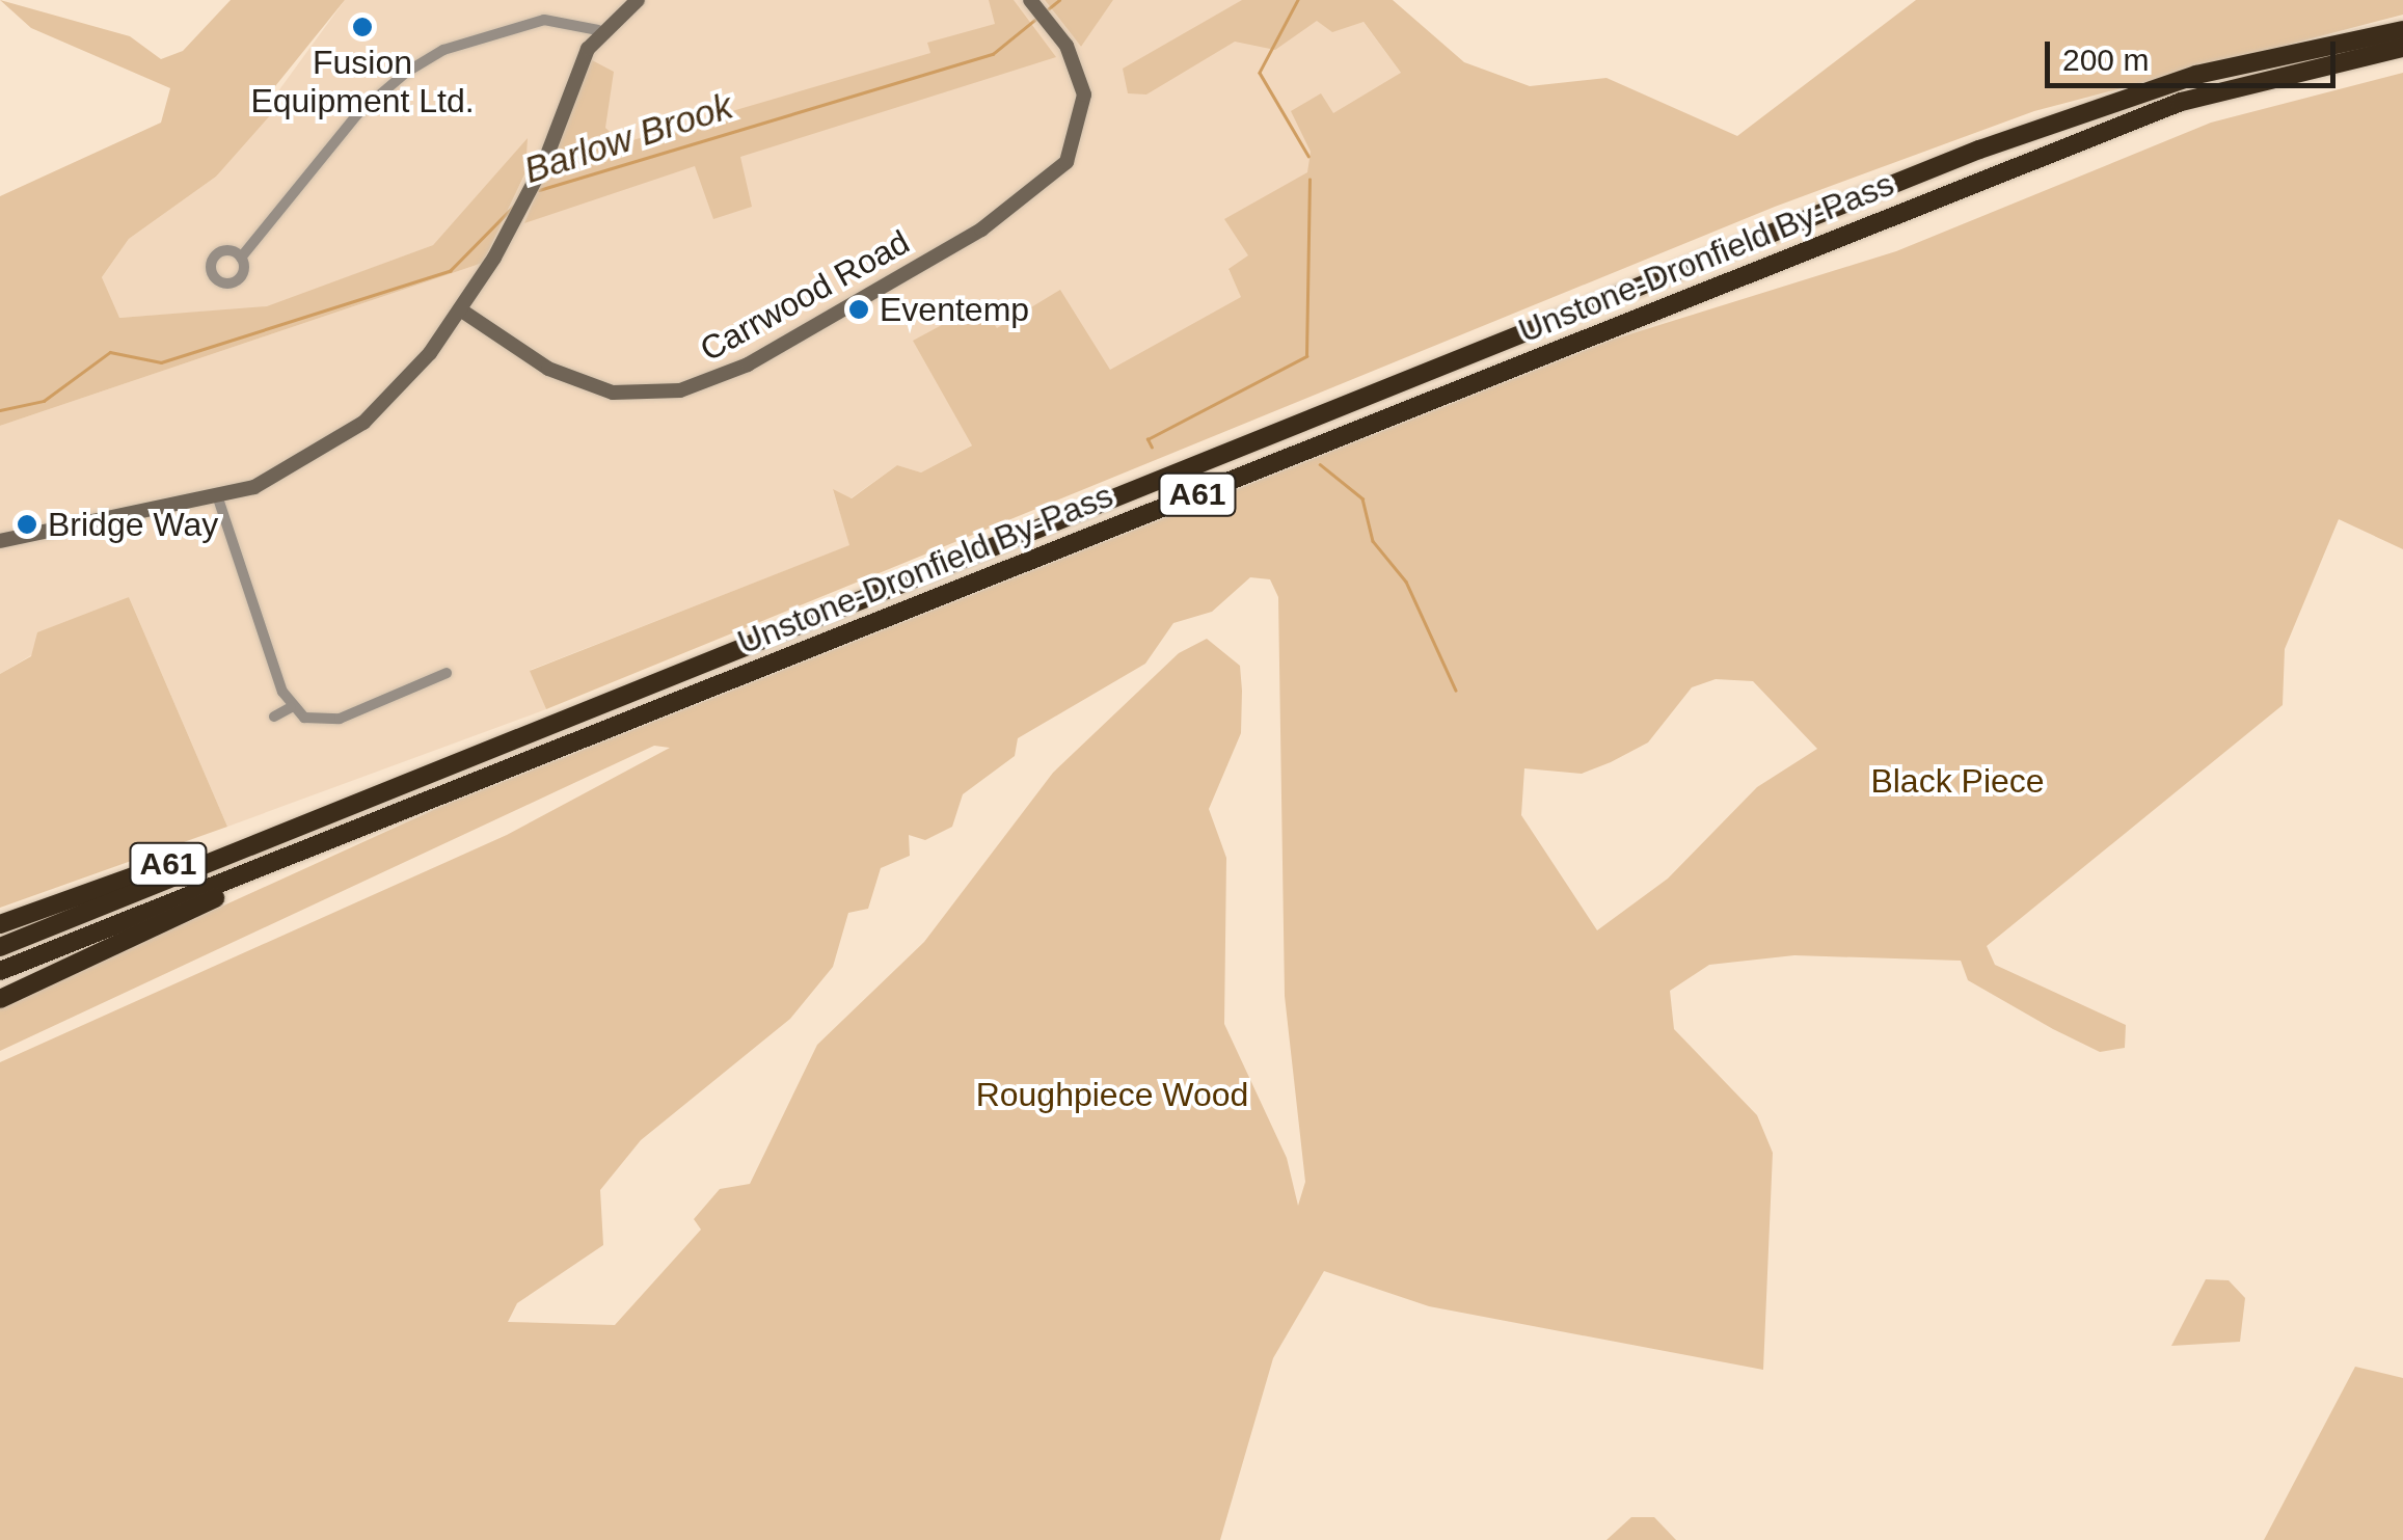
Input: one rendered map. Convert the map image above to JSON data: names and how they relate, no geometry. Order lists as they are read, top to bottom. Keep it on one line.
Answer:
{"streets":{"highway":["Unstone-Dronfield By-Pass","A61"],"street":["Carrwood Road"]},"crossings":[["Unstone-Dronfield By-Pass","A61"]],"water":["Barlow Brook"],"parks":["Black Piece","Roughpiece Wood"],"places":["Fusion Equipment Ltd.","Eventemp","Bridge Way"],"scale_bar":"200 m"}
